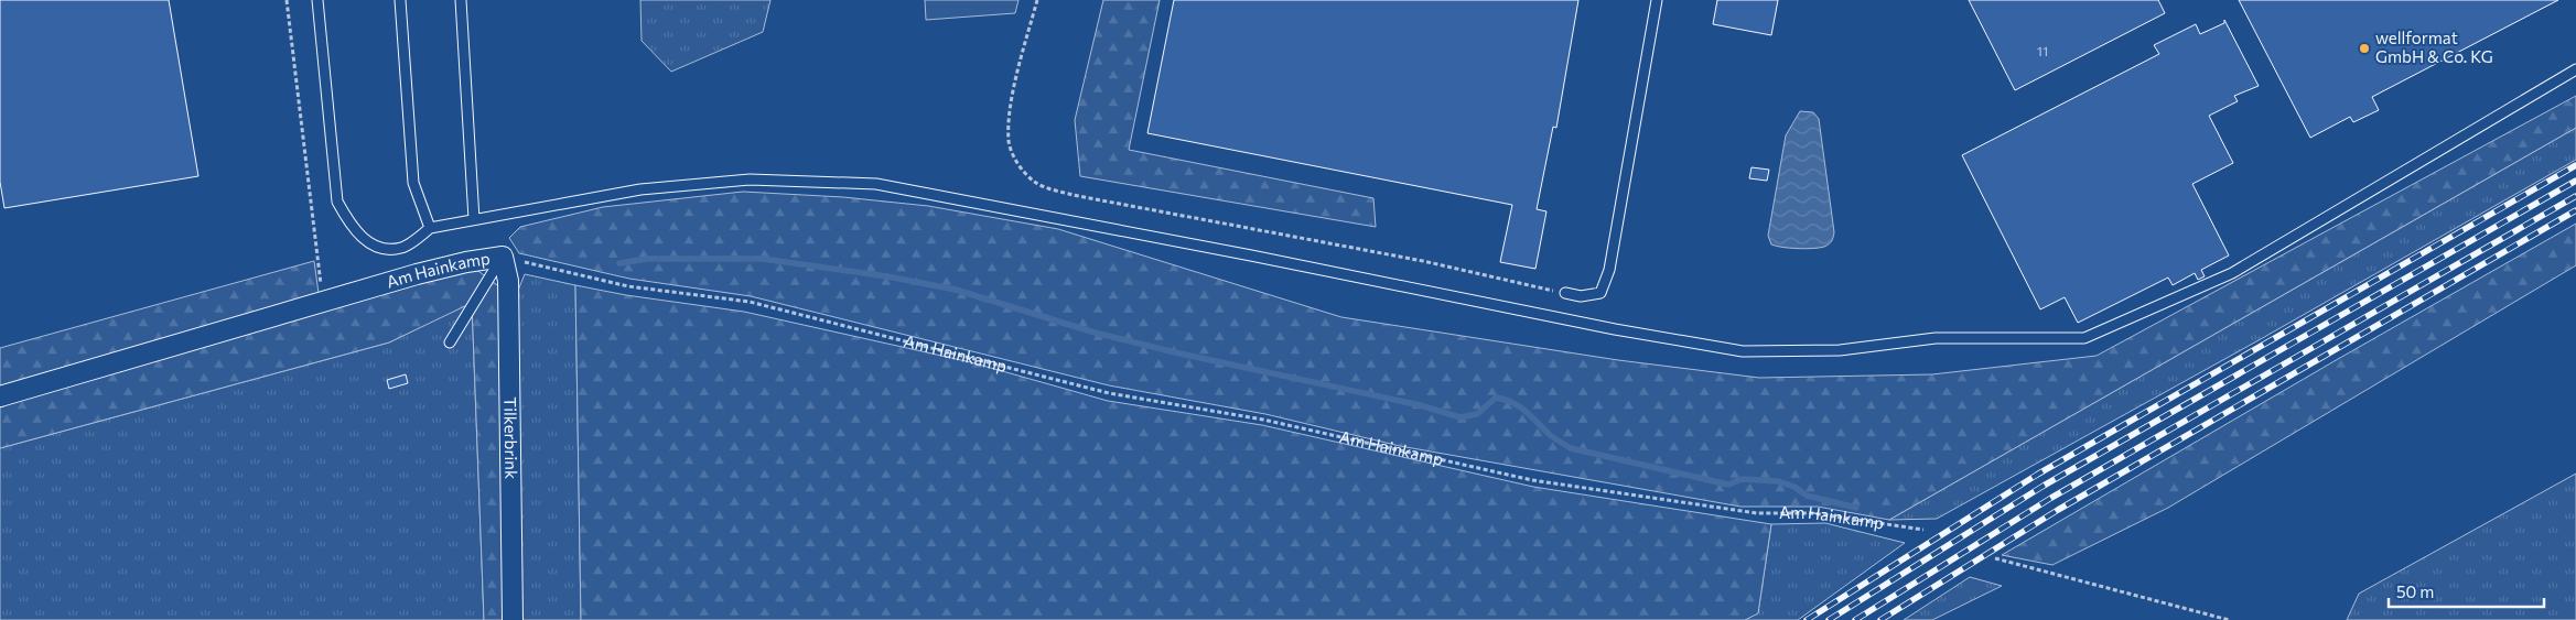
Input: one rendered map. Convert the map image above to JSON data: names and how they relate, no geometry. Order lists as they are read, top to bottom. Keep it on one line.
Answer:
{"streets":{"street":["Am Hainkamp","Tilkerbrink"]},"crossings":[["Am Hainkamp","Tilkerbrink"]],"places":["wellformat GmbH & Co. KG"],"house_numbers":["11"],"scale_bar":"50 m"}
